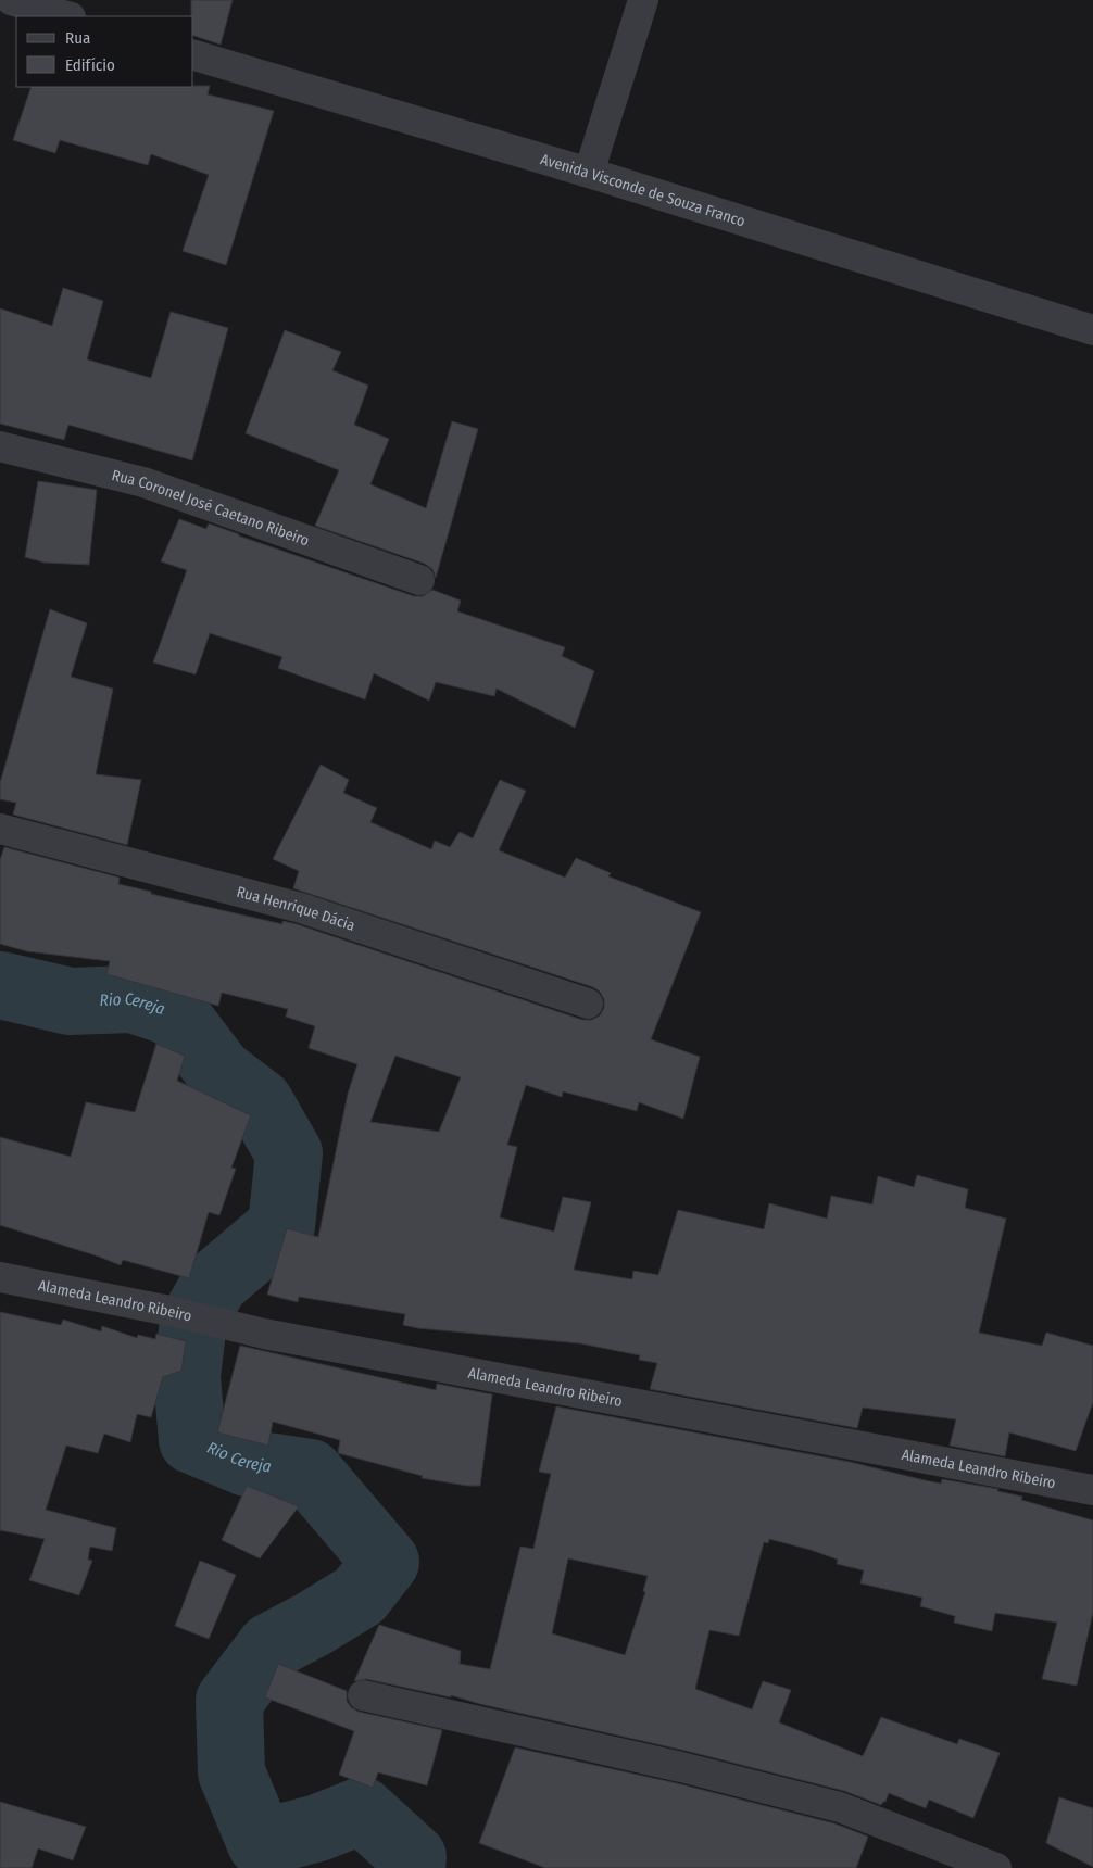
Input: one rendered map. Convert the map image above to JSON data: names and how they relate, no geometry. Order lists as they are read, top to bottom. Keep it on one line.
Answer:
{"streets":{"street":["Avenida Visconde de Souza Franco","Rua Coronel José Caetano Ribeiro","Rua Henrique Dácia","Alameda Leandro Ribeiro"]},"water":["Rio Cereja"],"legend":["Rua","Edifício"]}
